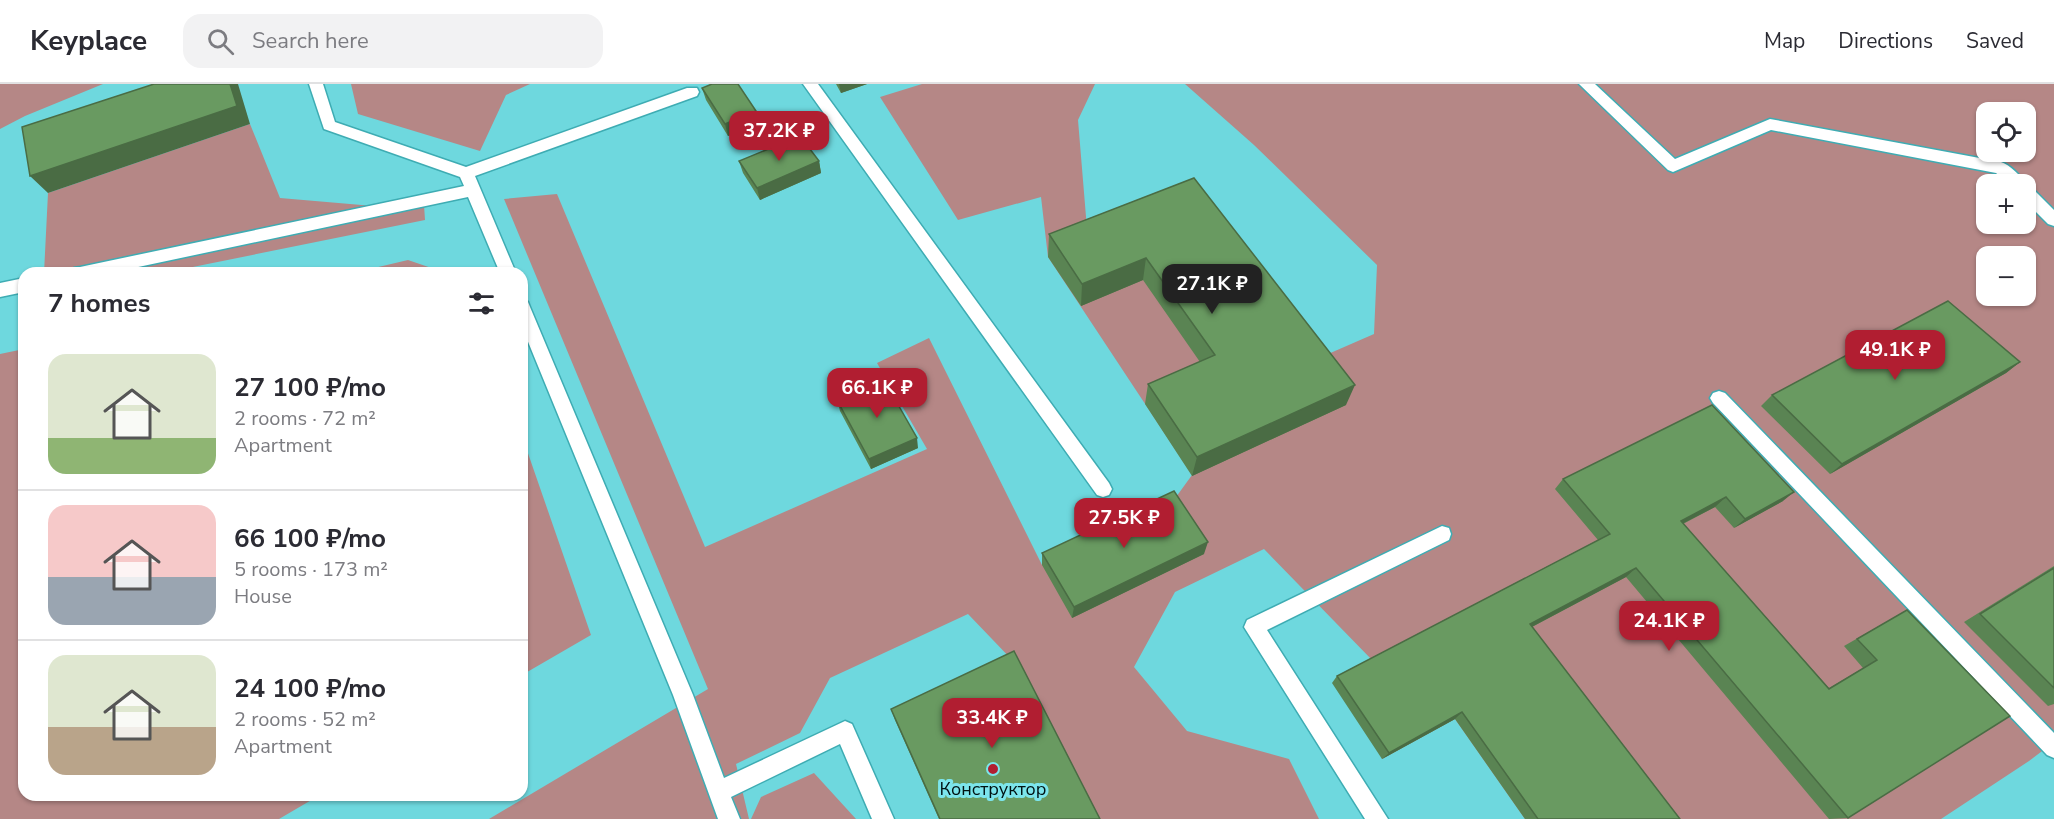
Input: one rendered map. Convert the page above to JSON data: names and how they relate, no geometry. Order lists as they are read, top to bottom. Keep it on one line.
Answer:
{"places":["Конструктор"],"page":{"header":"Keyplace","search":"Search here","nav":["Map","Directions","Saved"],"map_buttons":["+","−"],"price":["37.2K ₽","27.1K ₽","49.1K ₽","66.1K ₽","27.5K ₽","24.1K ₽","33.4K ₽"],"heading":"7 homes","list":[{"name":"27 100 ₽/mo","note":"2 rooms · 72 m² · Apartment"},{"name":"66 100 ₽/mo","note":"5 rooms · 173 m² · House"},{"name":"24 100 ₽/mo","note":"2 rooms · 52 m² · Apartment"}]}}
